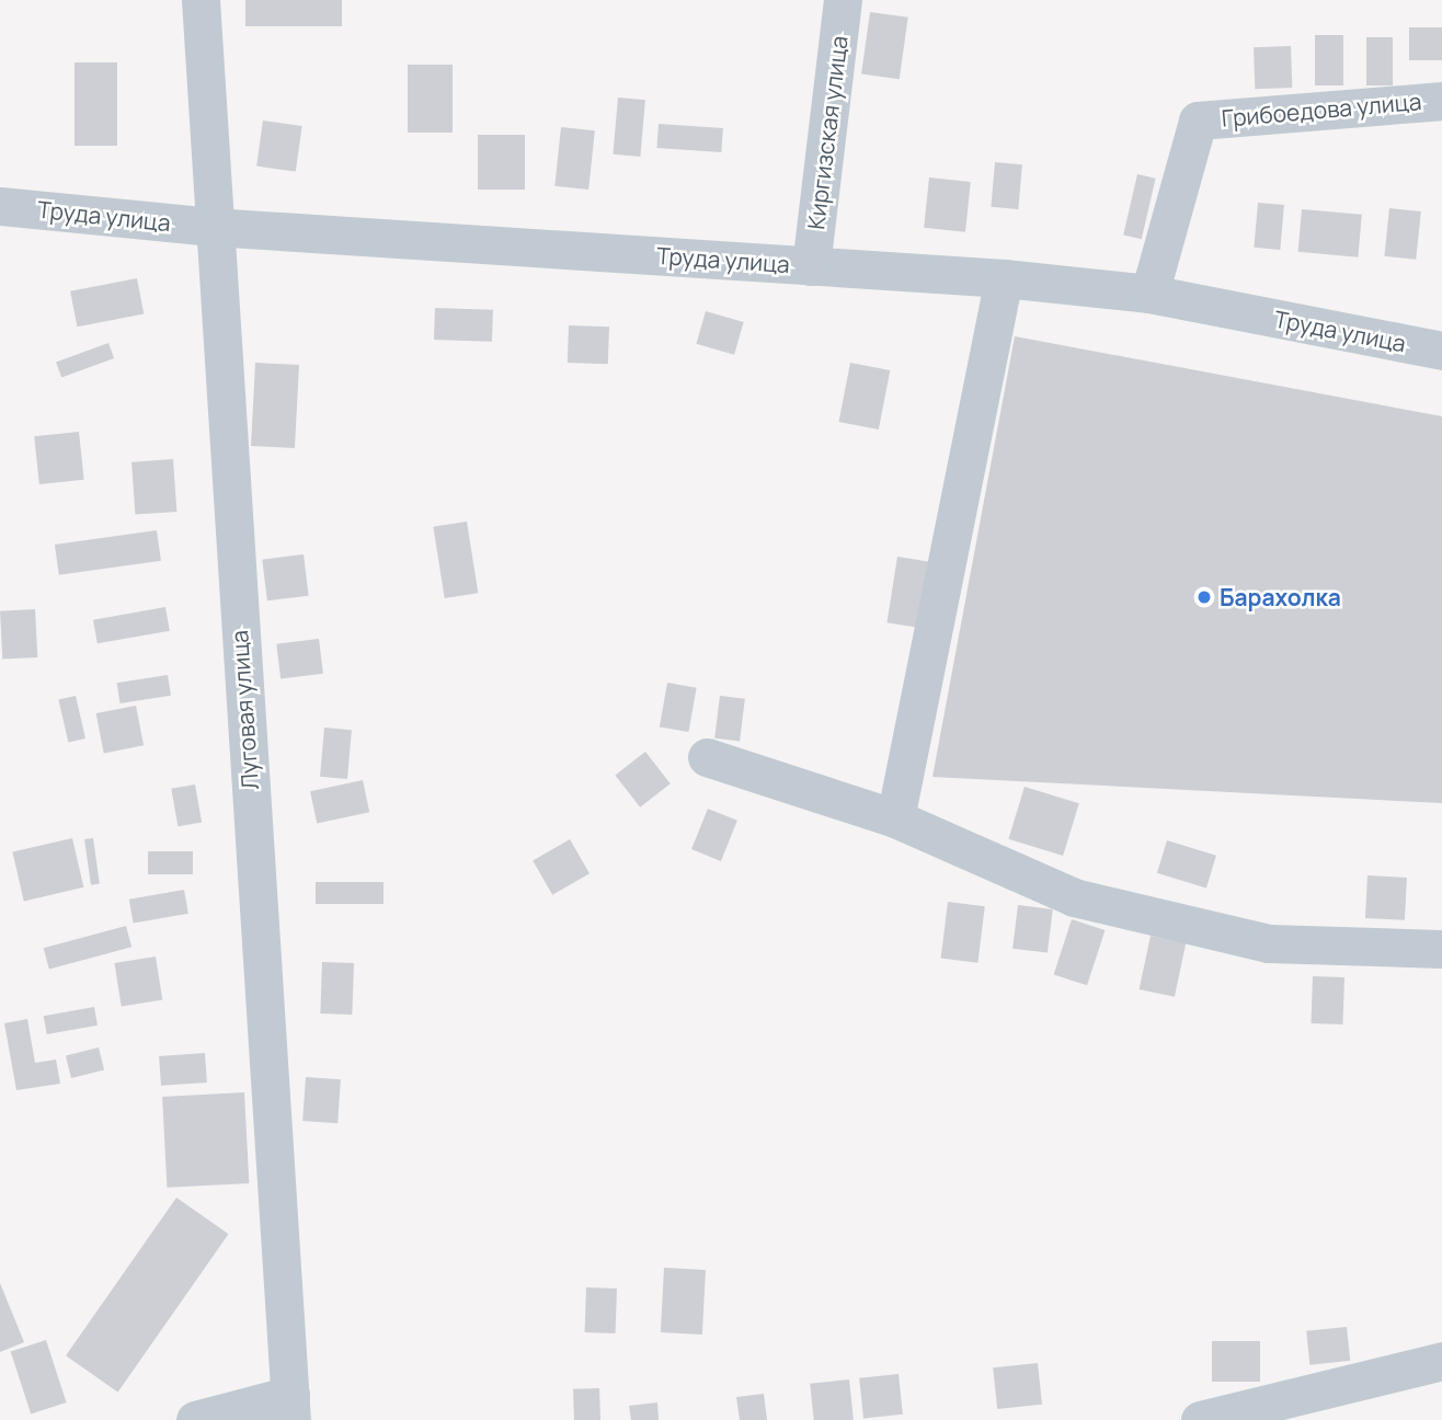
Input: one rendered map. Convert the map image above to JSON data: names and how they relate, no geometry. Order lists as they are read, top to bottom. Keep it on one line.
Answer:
{"streets":{"street":["Грибоедова улица","Киргизская улица","Труда улица","Луговая улица"]},"crossings":[["Грибоедова улица","Труда улица"],["Киргизская улица","Труда улица"],["Труда улица","Луговая улица"]],"places":["Барахолка"]}
